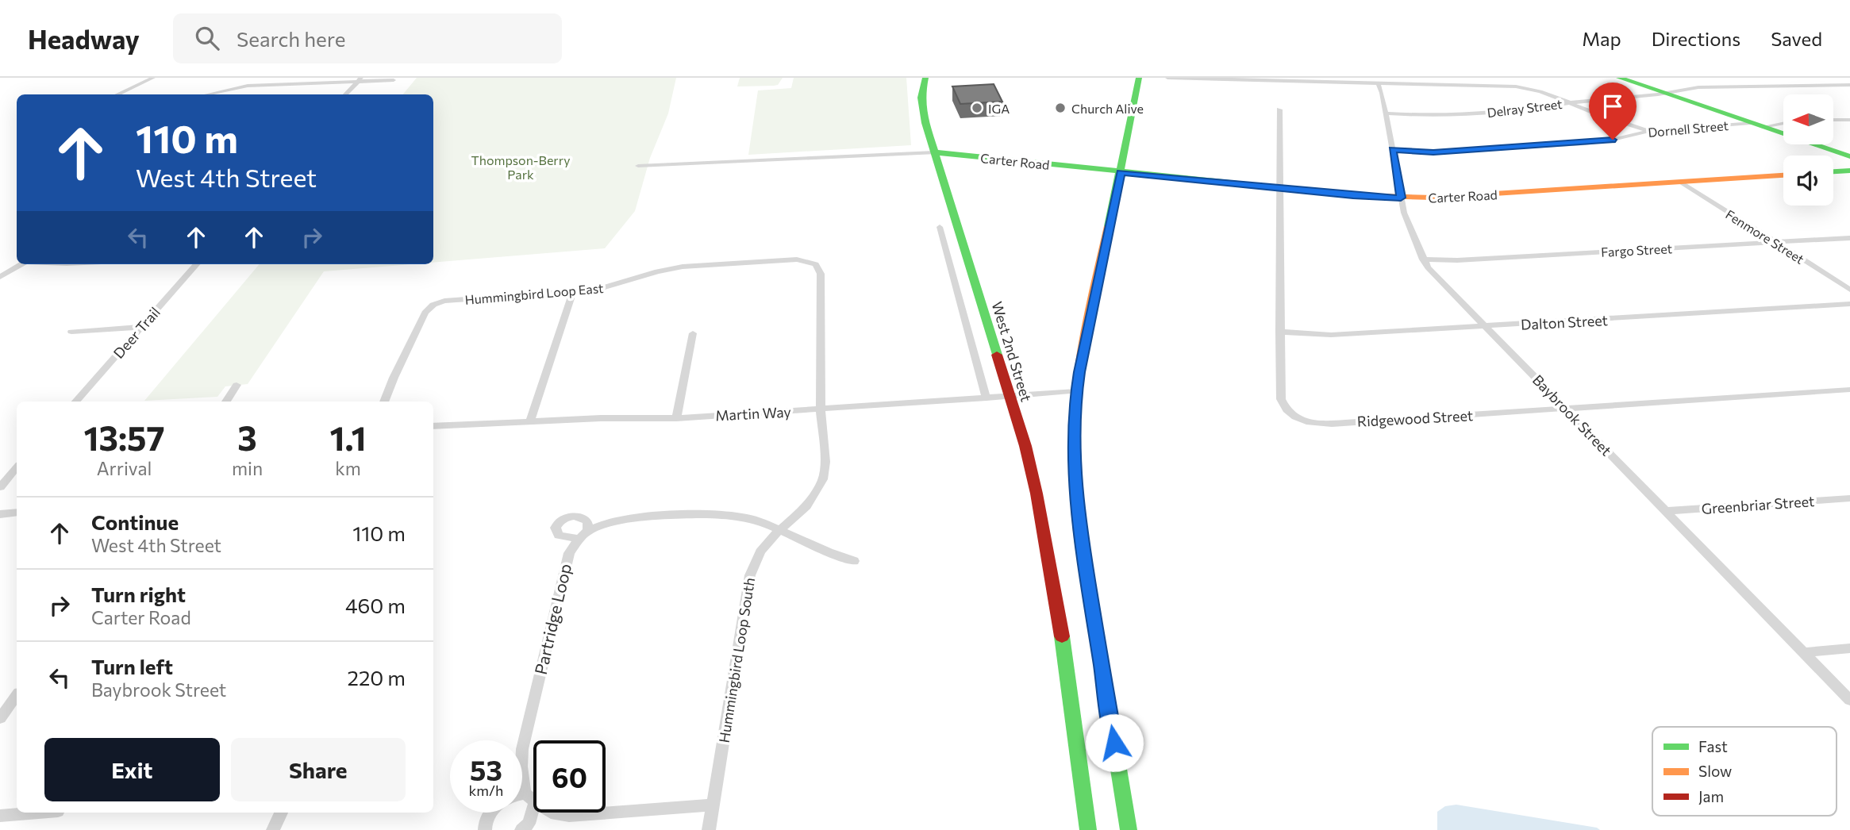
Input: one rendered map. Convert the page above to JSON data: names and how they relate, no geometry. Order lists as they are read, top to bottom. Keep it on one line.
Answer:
{"streets":{"main road":["Carter Road","West 2nd Street"],"street":["Delray Street","Dornell Street","Fenmore Street","Fargo Street","Hummingbird Loop East","Dalton Street","Deer Trail","Martin Way","Baybrook Street","Ridgewood Street","Greenbriar Street","Partridge Loop","Hummingbird Loop South"]},"crossings":[["Delray Street","Baybrook Street"],["Dornell Street","Baybrook Street"],["Carter Road","Fenmore Street"],["Carter Road","West 2nd Street"],["Carter Road","Baybrook Street"],["Carter Road","Ridgewood Street"],["Fenmore Street","Fargo Street"],["Fargo Street","Baybrook Street"],["Hummingbird Loop East","Hummingbird Loop South"],["Dalton Street","Baybrook Street"],["Dalton Street","Ridgewood Street"],["West 2nd Street","Martin Way"],["Martin Way","Hummingbird Loop South"],["Baybrook Street","Ridgewood Street"],["Baybrook Street","Greenbriar Street"],["Partridge Loop","Hummingbird Loop South"]],"parks":["Thompson-Berry Park"],"places":["IGA","Church Alive"],"legend":["Fast","Slow","Jam"],"north":"left","page":{"header":"Headway","search":"Search here","nav":["Map","Directions","Saved"],"turn":["110 m","West 4th Street"],"eta":["13:57","Arrival","3","min","1.1","km"],"list":[{"name":"Continue","note":"West 4th Street","value":"110 m"},{"name":"Turn right","note":"Carter Road","value":"460 m"},{"name":"Turn left","note":"Baybrook Street","value":"220 m"}],"buttons":["Exit","Share"],"speed":"53 km/h","limit":"60"}}
